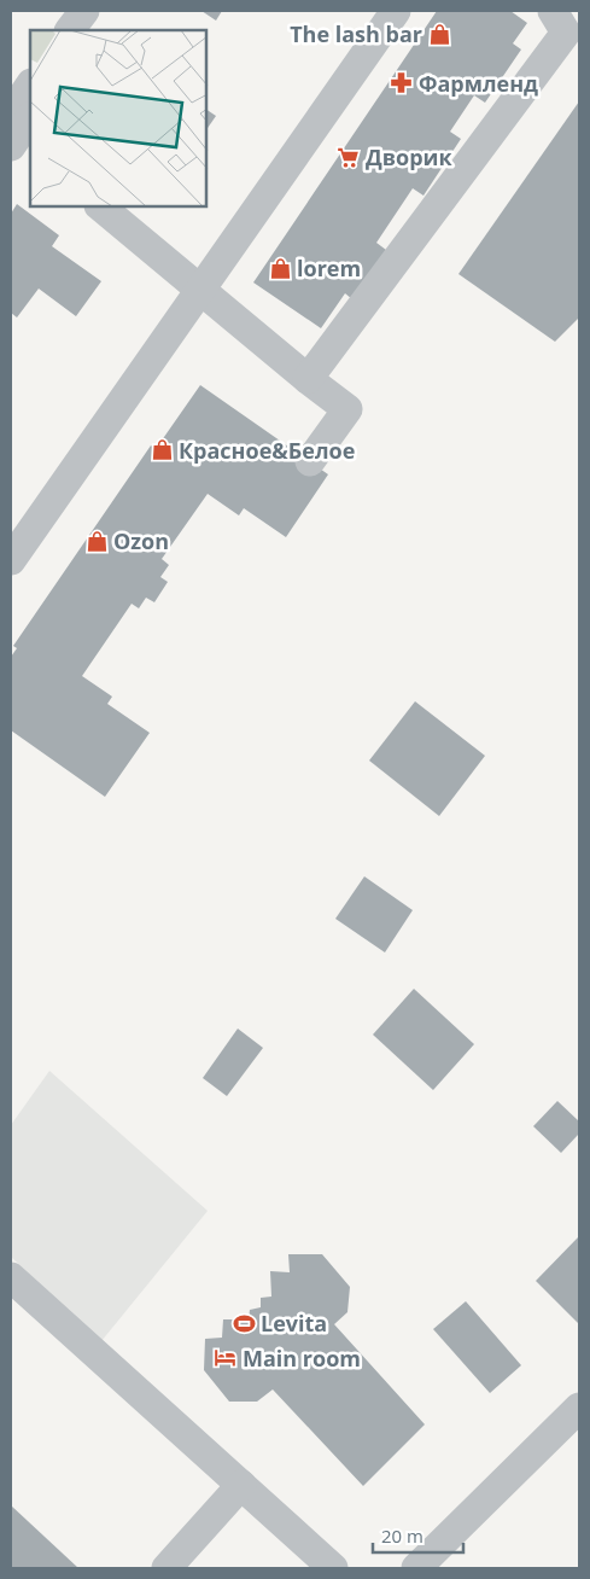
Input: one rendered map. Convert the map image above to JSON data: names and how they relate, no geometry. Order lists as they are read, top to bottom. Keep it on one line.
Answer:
{"places":{"shop":["The lash bar","lorem","Красное&Белое","Ozon"],"pharmacy":["Фармленд"],"supermarket":["Дворик"],"sports":["Levita"],"hotel":["Main room"]},"scale_bar":"20 m"}
